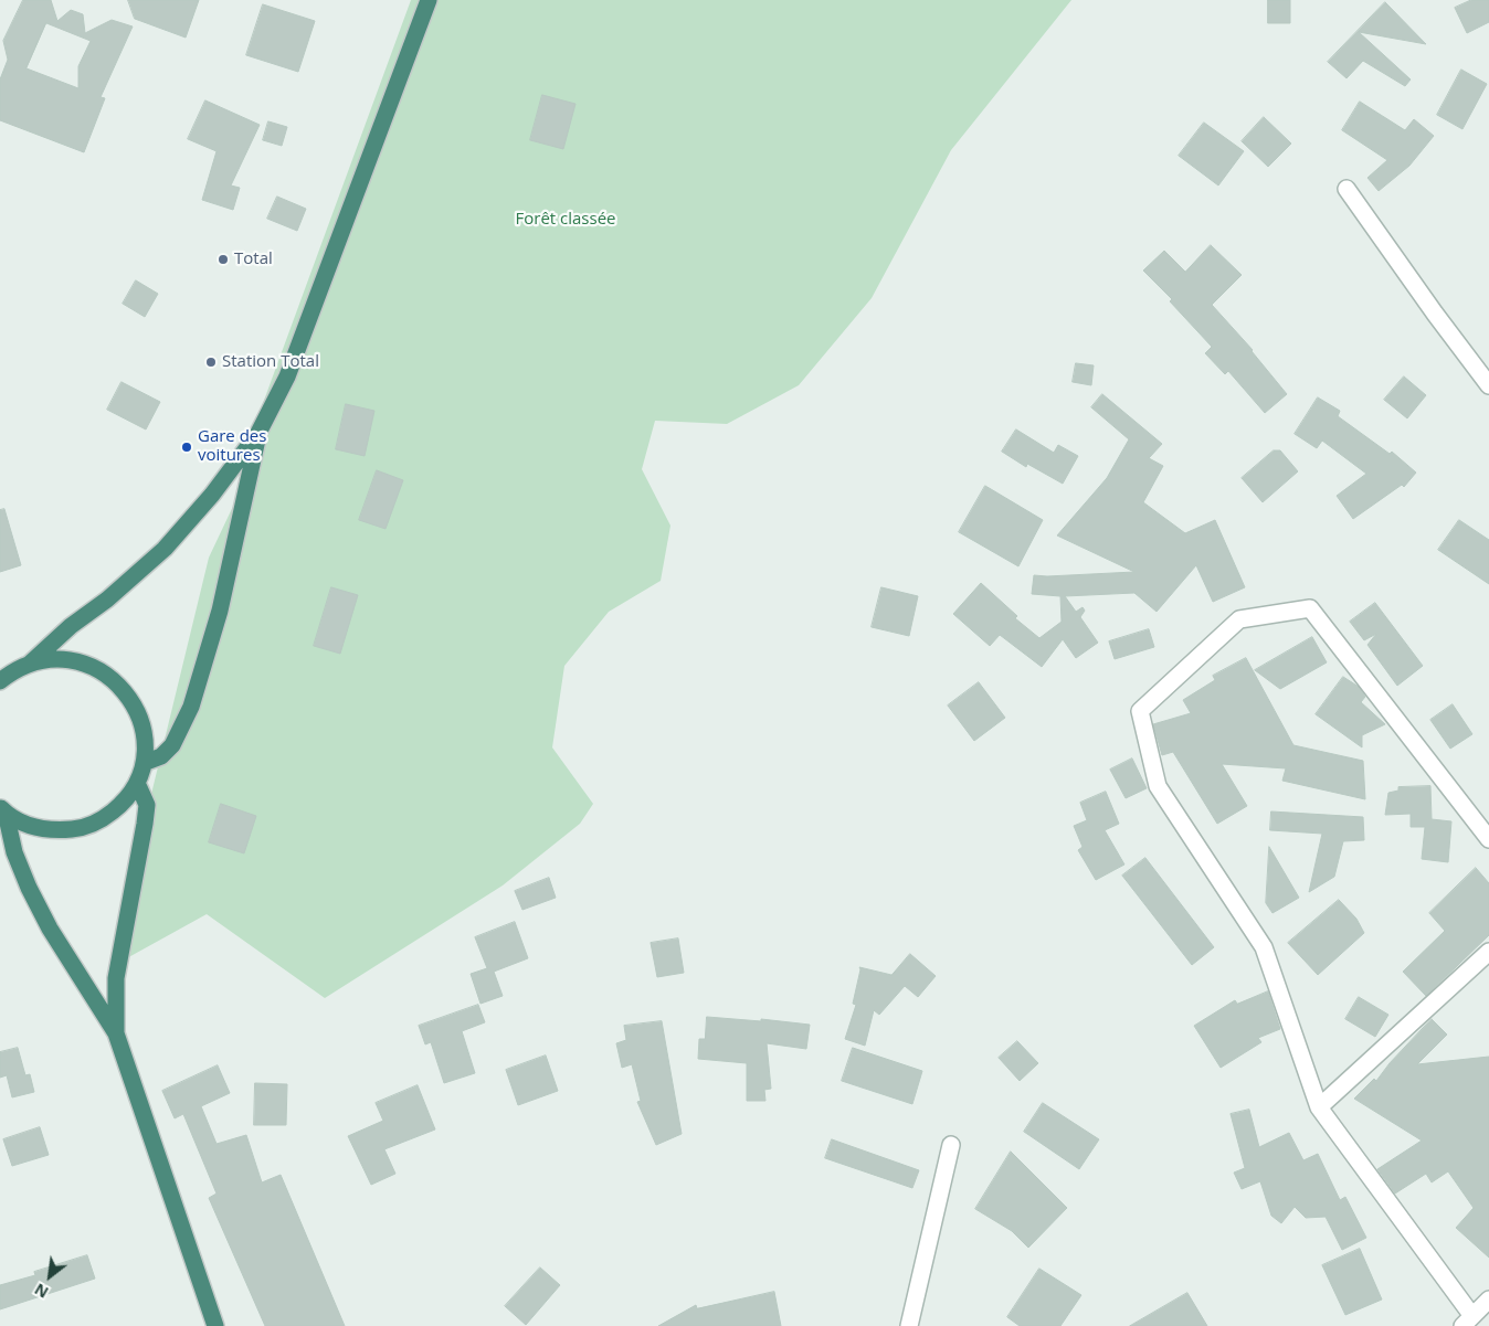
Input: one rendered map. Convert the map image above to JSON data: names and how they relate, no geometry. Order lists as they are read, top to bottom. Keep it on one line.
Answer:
{"parks":["Forêt classée"],"places":["Total","Station Total","Gare des voitures"],"north":"bottom left"}
